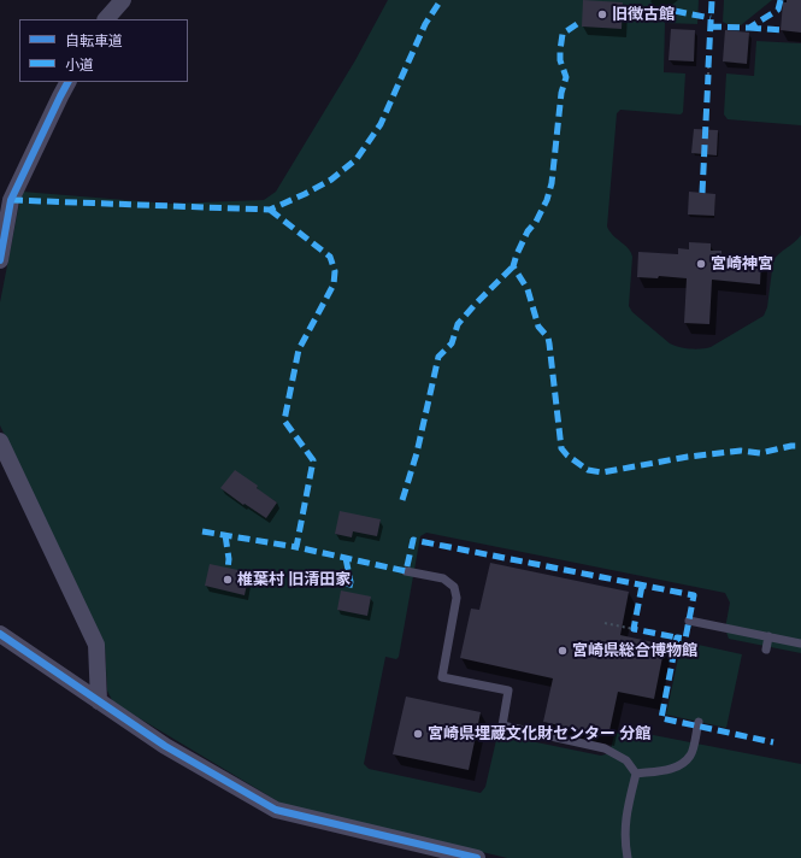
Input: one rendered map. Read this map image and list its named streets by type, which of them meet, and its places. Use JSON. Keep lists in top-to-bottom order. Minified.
{"places":["旧徴古館","宮崎神宮","椎葉村 旧清田家","宮崎県総合博物館","宮崎県埋蔵文化財センター 分館"],"legend":["自転車道","小道"]}
